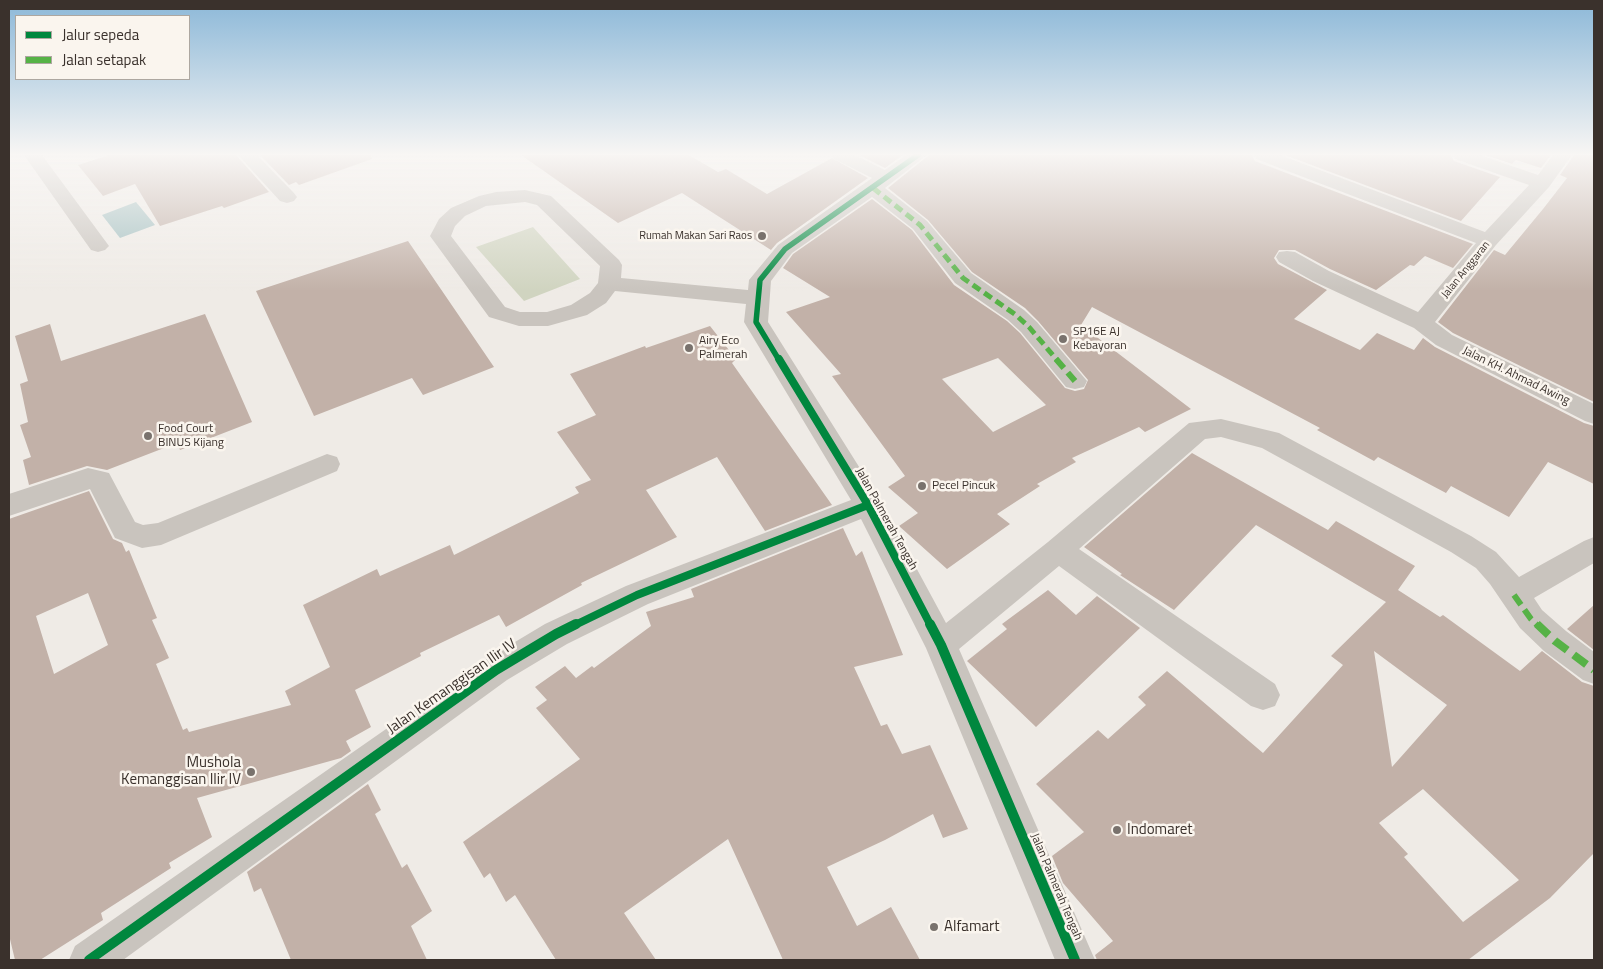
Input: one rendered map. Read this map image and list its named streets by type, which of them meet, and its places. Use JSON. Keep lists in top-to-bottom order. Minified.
{"streets":{"street":["Jalan Anggaran","Jalan KH. Ahmad Awing","Jalan Palmerah Tengah","Jalan Kemanggisan Ilir IV"]},"crossings":[["Jalan Anggaran","Jalan KH. Ahmad Awing"],["Jalan Palmerah Tengah","Jalan Kemanggisan Ilir IV"]],"places":["Rumah Makan Sari Raos","SP16E AJ Kebayoran","Airy Eco Palmerah","Food Court BINUS Kijang","Pecel Pincuk","Mushola Kemanggisan Ilir IV","Indomaret","Alfamart"],"legend":["Jalur sepeda","Jalan setapak"]}
